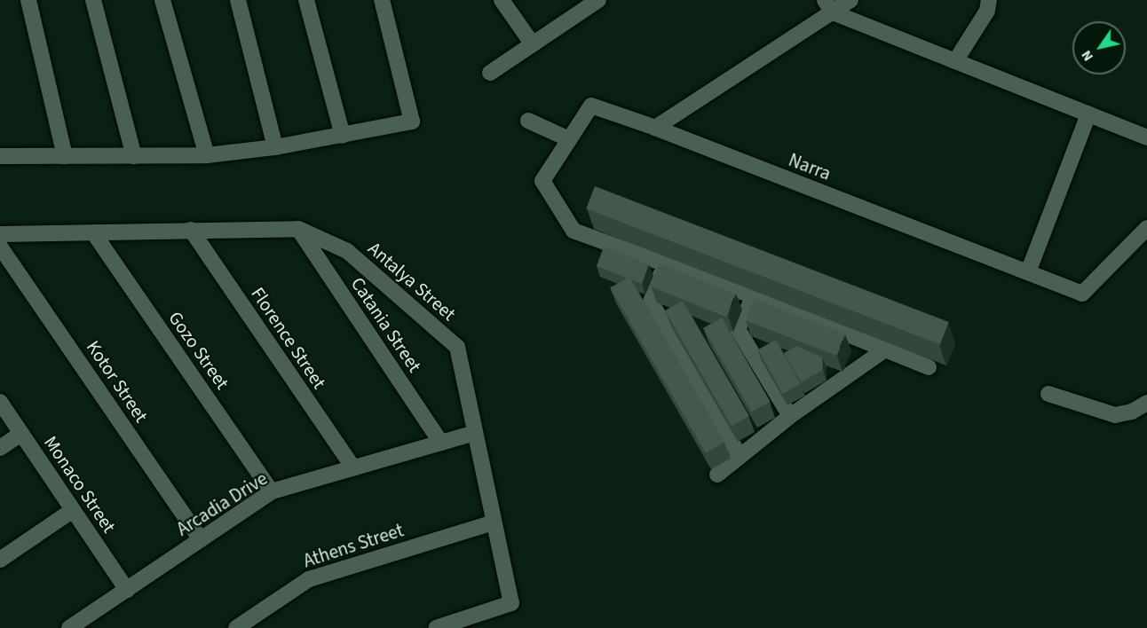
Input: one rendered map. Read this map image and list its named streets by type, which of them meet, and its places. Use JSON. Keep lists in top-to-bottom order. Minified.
{"streets":{"street":["Narra","Antalya Street","Catania Street","Florence Street","Gozo Street","Kotor Street","Monaco Street","Arcadia Drive","Athens Street"]},"crossings":[["Antalya Street","Catania Street"],["Antalya Street","Florence Street"],["Antalya Street","Gozo Street"],["Antalya Street","Arcadia Drive"],["Antalya Street","Athens Street"],["Catania Street","Arcadia Drive"],["Florence Street","Arcadia Drive"],["Gozo Street","Arcadia Drive"],["Kotor Street","Arcadia Drive"],["Monaco Street","Arcadia Drive"]],"north":"bottom left"}
